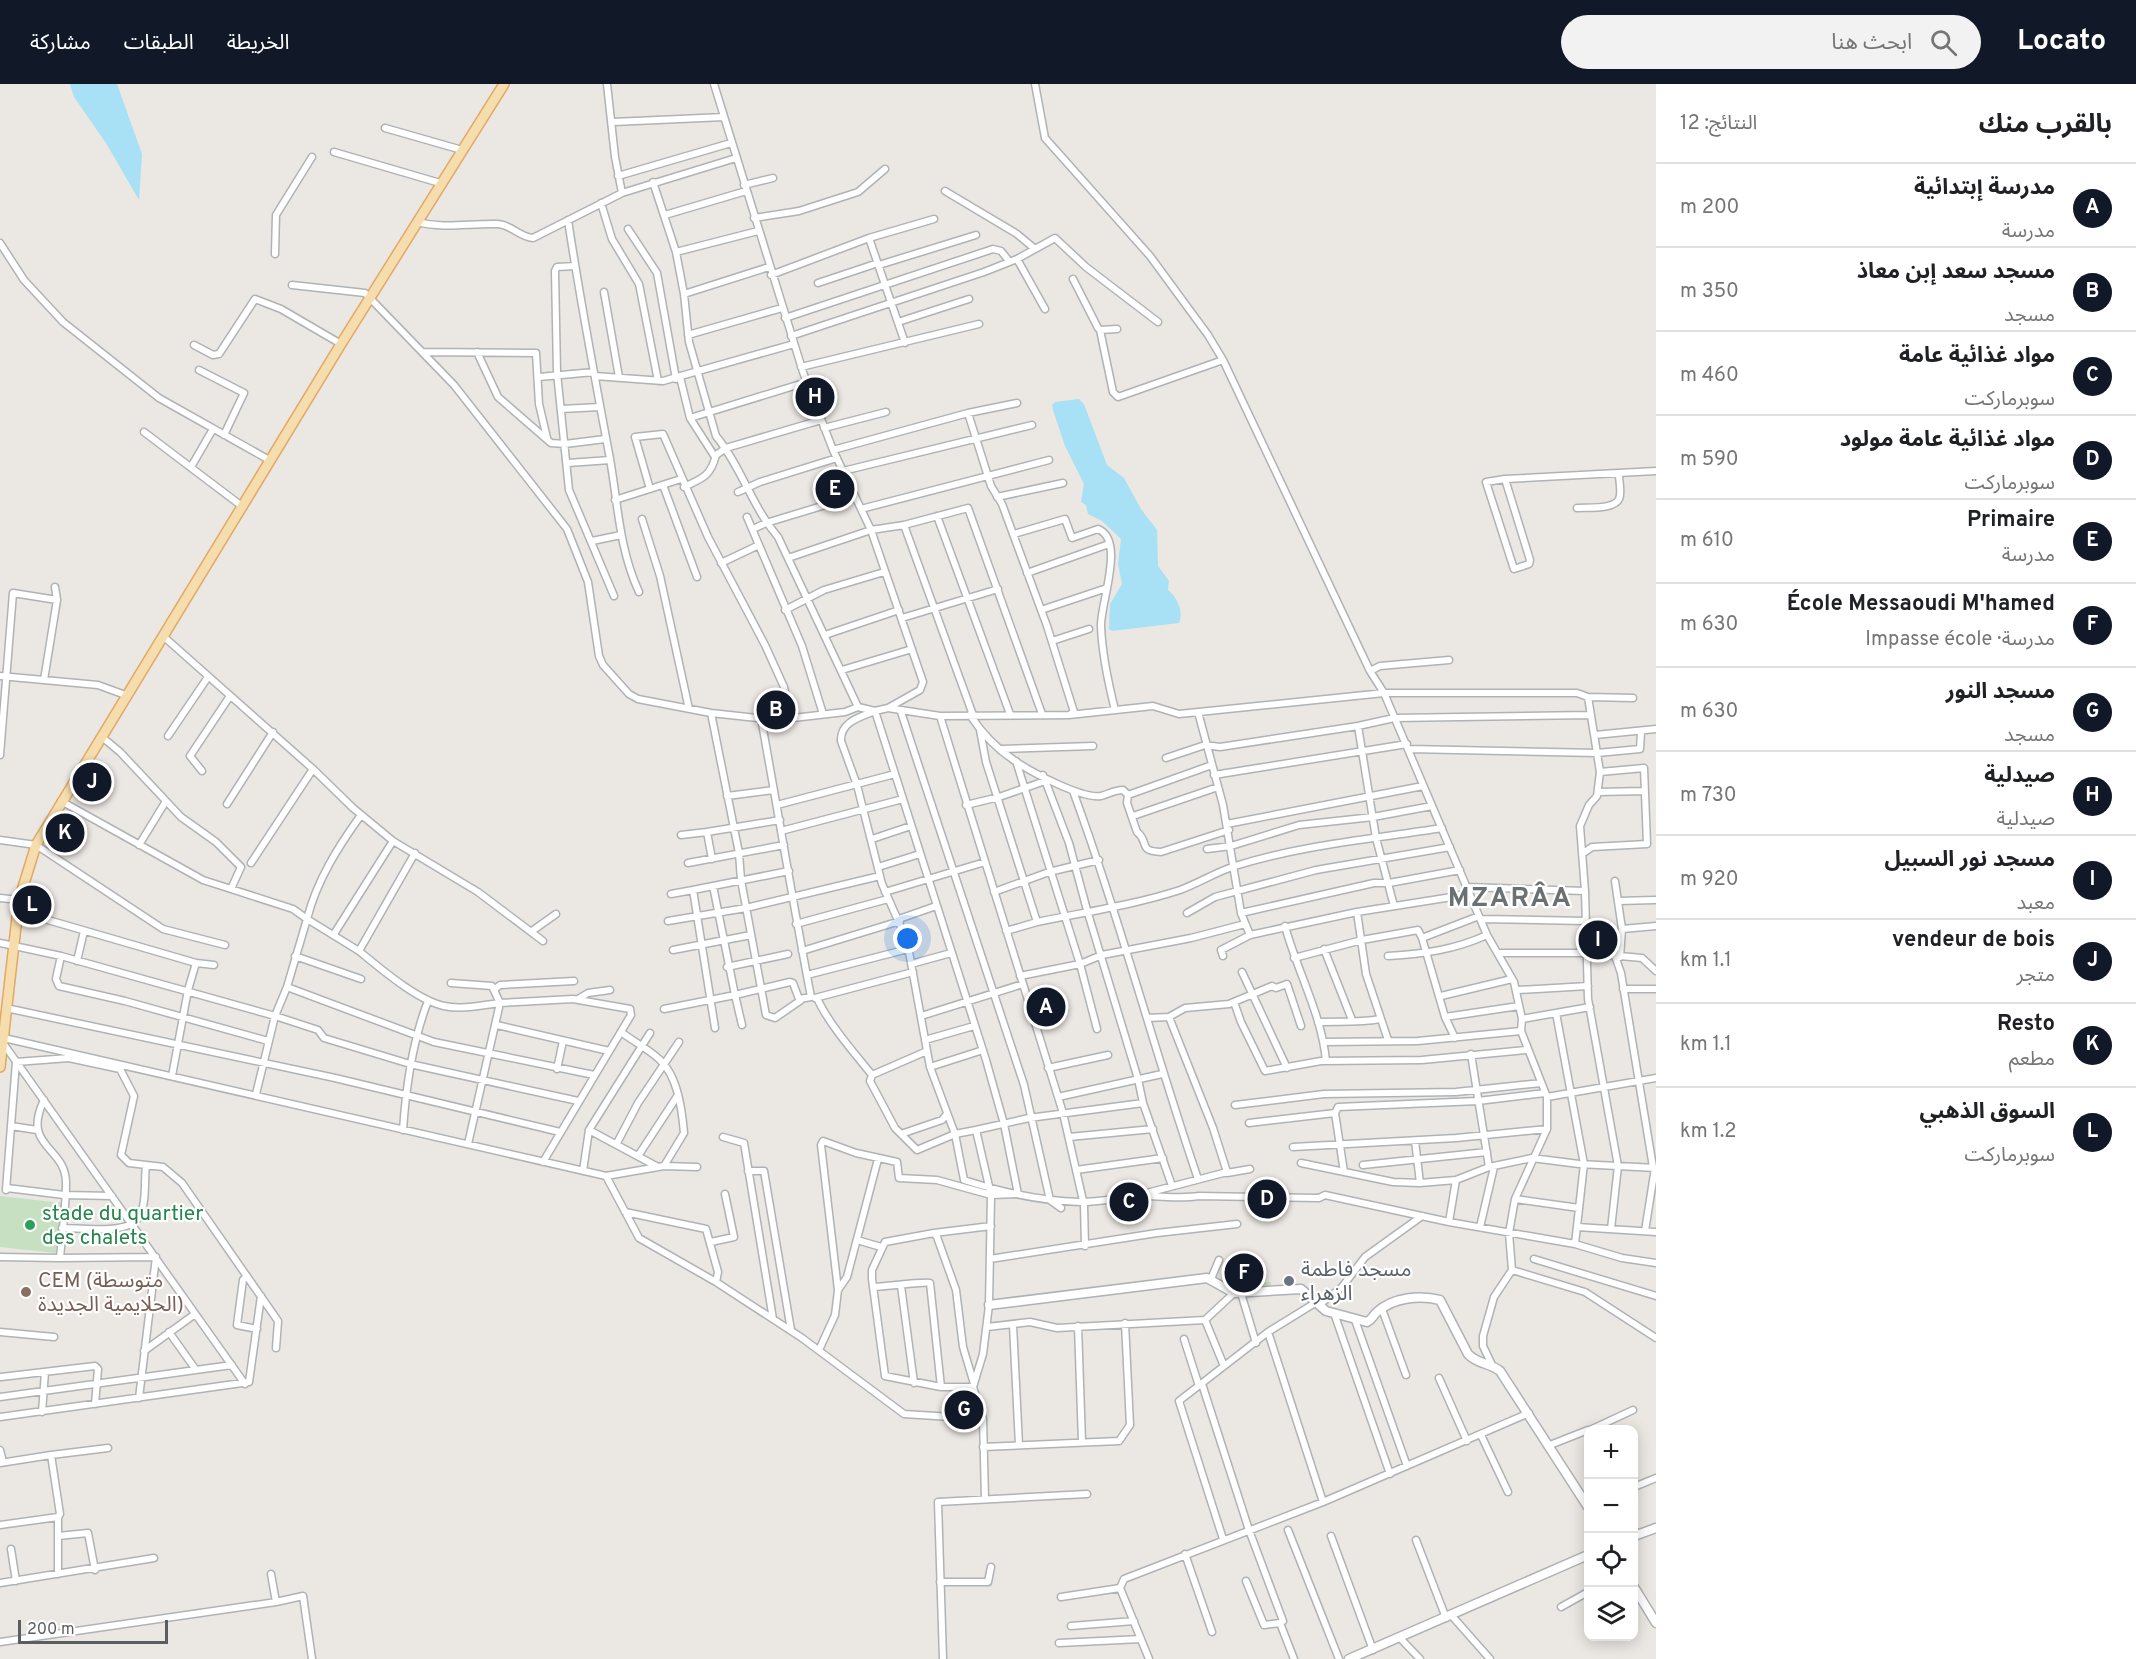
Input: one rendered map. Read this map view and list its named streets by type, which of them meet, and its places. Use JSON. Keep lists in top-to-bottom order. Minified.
{"districts":["MZARÂA"],"places":["stade du quartier des chalets","مسجد فاطمة الزهراء","CEM (متوسطة الحلايمية الجديدة)"],"scale_bar":"200 m","page":{"header":"Locato","search":"ابحث هنا","nav":["الخريطة","الطبقات","مشاركة"],"heading":["بالقرب منك","النتائج: 12"],"list":[{"mark":"A","name":"مدرسة إبتدائية","note":"مدرسة","value":"200 m"},{"mark":"B","name":"مسجد سعد إبن معاذ","note":"مسجد","value":"350 m"},{"mark":"C","name":"مواد غذائية عامة","note":"سوبرماركت","value":"460 m"},{"mark":"D","name":"مواد غذائية عامة مولود","note":"سوبرماركت","value":"590 m"},{"mark":"E","name":"Primaire","note":"مدرسة","value":"610 m"},{"mark":"F","name":"École Messaoudi M'hamed","note":"مدرسة · Impasse école","value":"630 m"},{"mark":"G","name":"مسجد النور","note":"مسجد","value":"630 m"},{"mark":"H","name":"صيدلية","note":"صيدلية","value":"730 m"},{"mark":"I","name":"مسجد نور السبيل","note":"معبد","value":"920 m"},{"mark":"J","name":"vendeur de bois","note":"متجر","value":"1.1 km"},{"mark":"K","name":"Resto","note":"مطعم","value":"1.1 km"},{"mark":"L","name":"السوق الذهبي","note":"سوبرماركت","value":"1.2 km"}],"pins":["H","E","B","J","K","L","I","A","D","C","F","G"],"map_buttons":["+","−"],"scale":"200 m"}}
